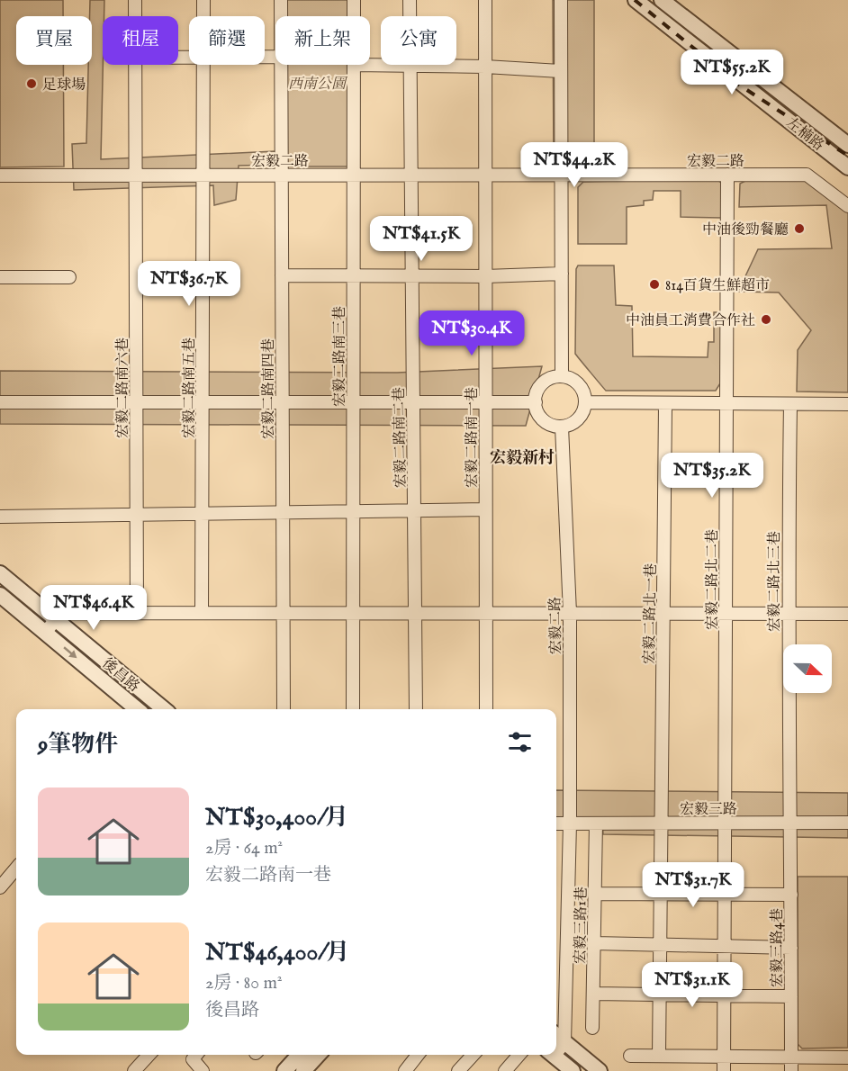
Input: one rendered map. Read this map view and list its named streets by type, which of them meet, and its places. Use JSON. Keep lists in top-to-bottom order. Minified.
{"streets":{"street":["左楠路","宏毅二路","宏毅二路南三巷","宏毅二路南六巷","宏毅二路南五巷","宏毅二路南四巷","宏毅二路南二巷","宏毅二路南一巷","宏毅二路北二巷","宏毅二路北三巷","宏毅二路北一巷","後昌路","宏毅三路","宏毅三路1巷","宏毅三路4巷"]},"crossings":[["宏毅二路","宏毅二路南三巷"],["宏毅二路","宏毅二路南六巷"],["宏毅二路","宏毅二路南五巷"],["宏毅二路","宏毅二路南四巷"],["宏毅二路","宏毅二路南二巷"],["宏毅二路","宏毅二路南一巷"],["宏毅二路","宏毅二路北二巷"],["宏毅二路","宏毅三路"],["宏毅二路北二巷","宏毅三路"],["宏毅二路北三巷","宏毅三路"],["宏毅二路北三巷","宏毅三路4巷"],["宏毅二路北一巷","宏毅三路"],["宏毅三路","宏毅三路1巷"],["宏毅三路","宏毅三路4巷"]],"districts":["宏毅新村"],"parks":["西南公園"],"places":["足球場","中油後勁餐廳","814百貨生鮮超市","中油員工消費合作社"],"north":"right","page":{"chip":["買屋","租屋","篩選","新上架","公寓"],"price":["NT$55.2K","NT$44.2K","NT$41.5K","NT$36.7K","NT$30.4K","NT$35.2K","NT$46.4K","NT$31.7K","NT$31.1K"],"heading":"9筆物件","list":[{"name":"NT$30,400/月","note":"2房 · 64 m² · 宏毅二路南一巷"},{"name":"NT$46,400/月","note":"2房 · 80 m² · 後昌路"}]}}
